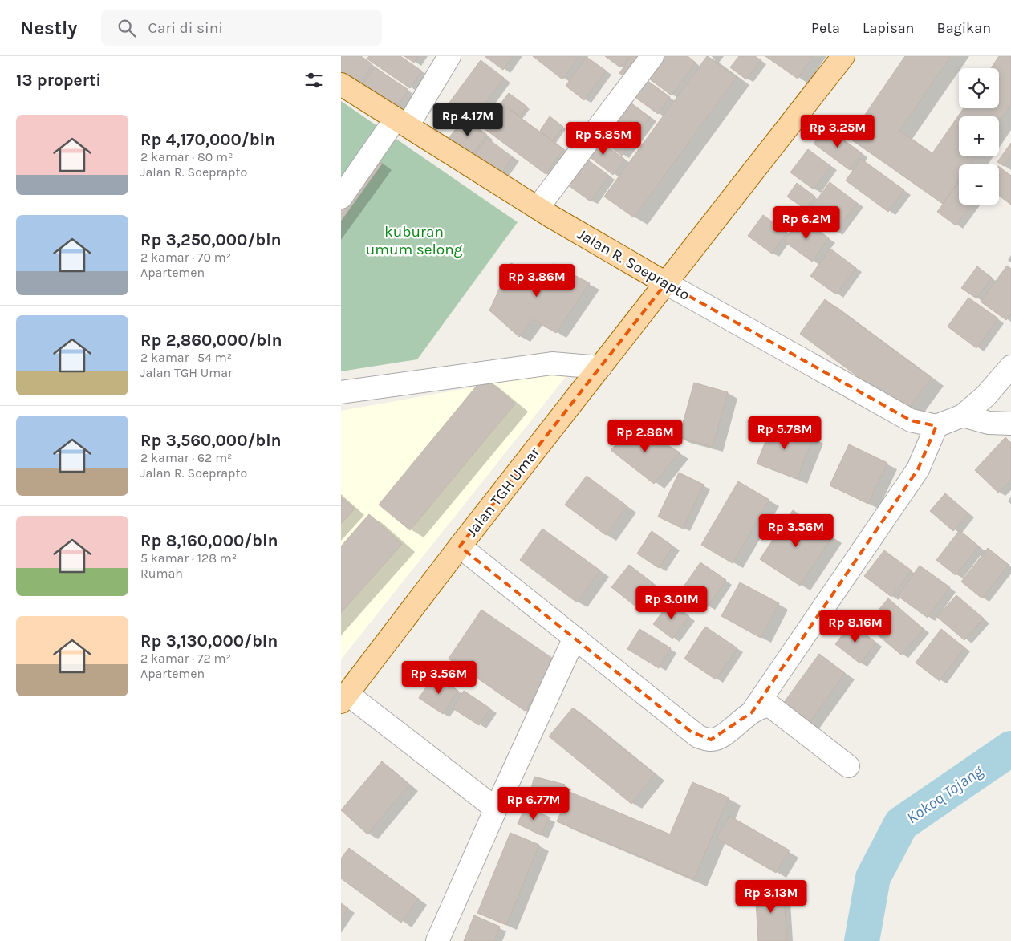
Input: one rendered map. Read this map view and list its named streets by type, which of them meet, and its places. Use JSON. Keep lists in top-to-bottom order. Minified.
{"streets":{"main road":["Jalan R. Soeprapto","Jalan TGH Umar"]},"crossings":[["Jalan R. Soeprapto","Jalan TGH Umar"]],"water":["Kokoq Tojang"],"parks":["kuburan umum selong"],"page":{"header":"Nestly","search":"Cari di sini","nav":["Peta","Lapisan","Bagikan"],"heading":"13 properti","map_buttons":["+","−"],"price":["Rp 4.17M","Rp 3.25M","Rp 5.85M","Rp 6.2M","Rp 3.86M","Rp 5.78M","Rp 2.86M","Rp 3.56M","Rp 3.01M","Rp 8.16M","Rp 3.56M","Rp 6.77M","Rp 3.13M"],"list":[{"name":"Rp 4,170,000/bln","note":"2 kamar · 80 m² · Jalan R. Soeprapto"},{"name":"Rp 3,250,000/bln","note":"2 kamar · 70 m² · Apartemen"},{"name":"Rp 2,860,000/bln","note":"2 kamar · 54 m² · Jalan TGH Umar"},{"name":"Rp 3,560,000/bln","note":"2 kamar · 62 m² · Jalan R. Soeprapto"},{"name":"Rp 8,160,000/bln","note":"5 kamar · 128 m² · Rumah"},{"name":"Rp 3,130,000/bln","note":"2 kamar · 72 m² · Apartemen"}]}}
